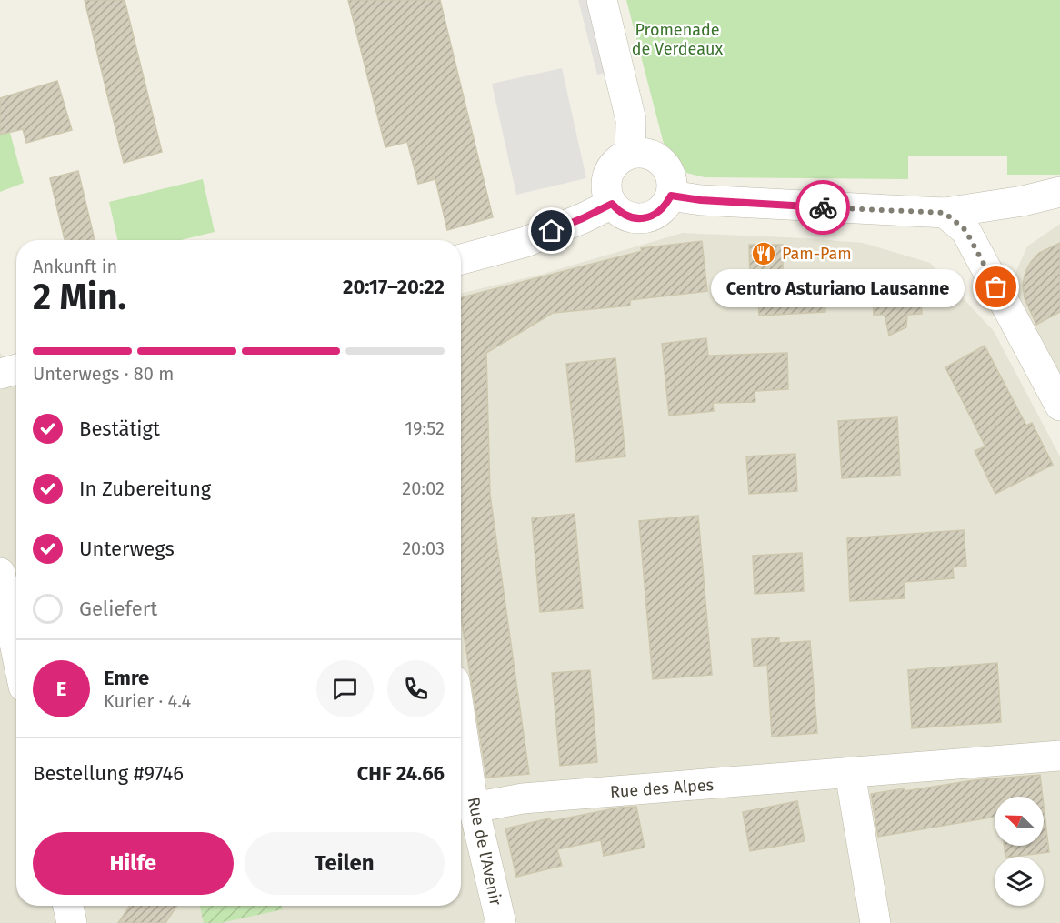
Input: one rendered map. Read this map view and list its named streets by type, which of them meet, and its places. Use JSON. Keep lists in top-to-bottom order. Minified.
{"streets":{"street":["Rue des Alpes","Rue de l'Avenir"]},"crossings":[["Rue des Alpes","Rue de l'Avenir"]],"parks":["Promenade de Verdeaux"],"places":{"restaurant":["Pam-Pam"],"other":["Centro Asturiano Lausanne"]},"north":"top left","page":{"heading":["2 Min.","Ankunft in","20:17–20:22"],"panel":["Emre","Kurier · 4.4","Bestellung #9746","CHF 24.66"],"bubble":"Centro Asturiano Lausanne","bar":"Unterwegs · 80 m","list":[["Bestätigt","19:52"],["In Zubereitung","20:02"],["Unterwegs","20:03"],"Geliefert"],"round":"E","buttons":["Hilfe","Teilen"]}}
